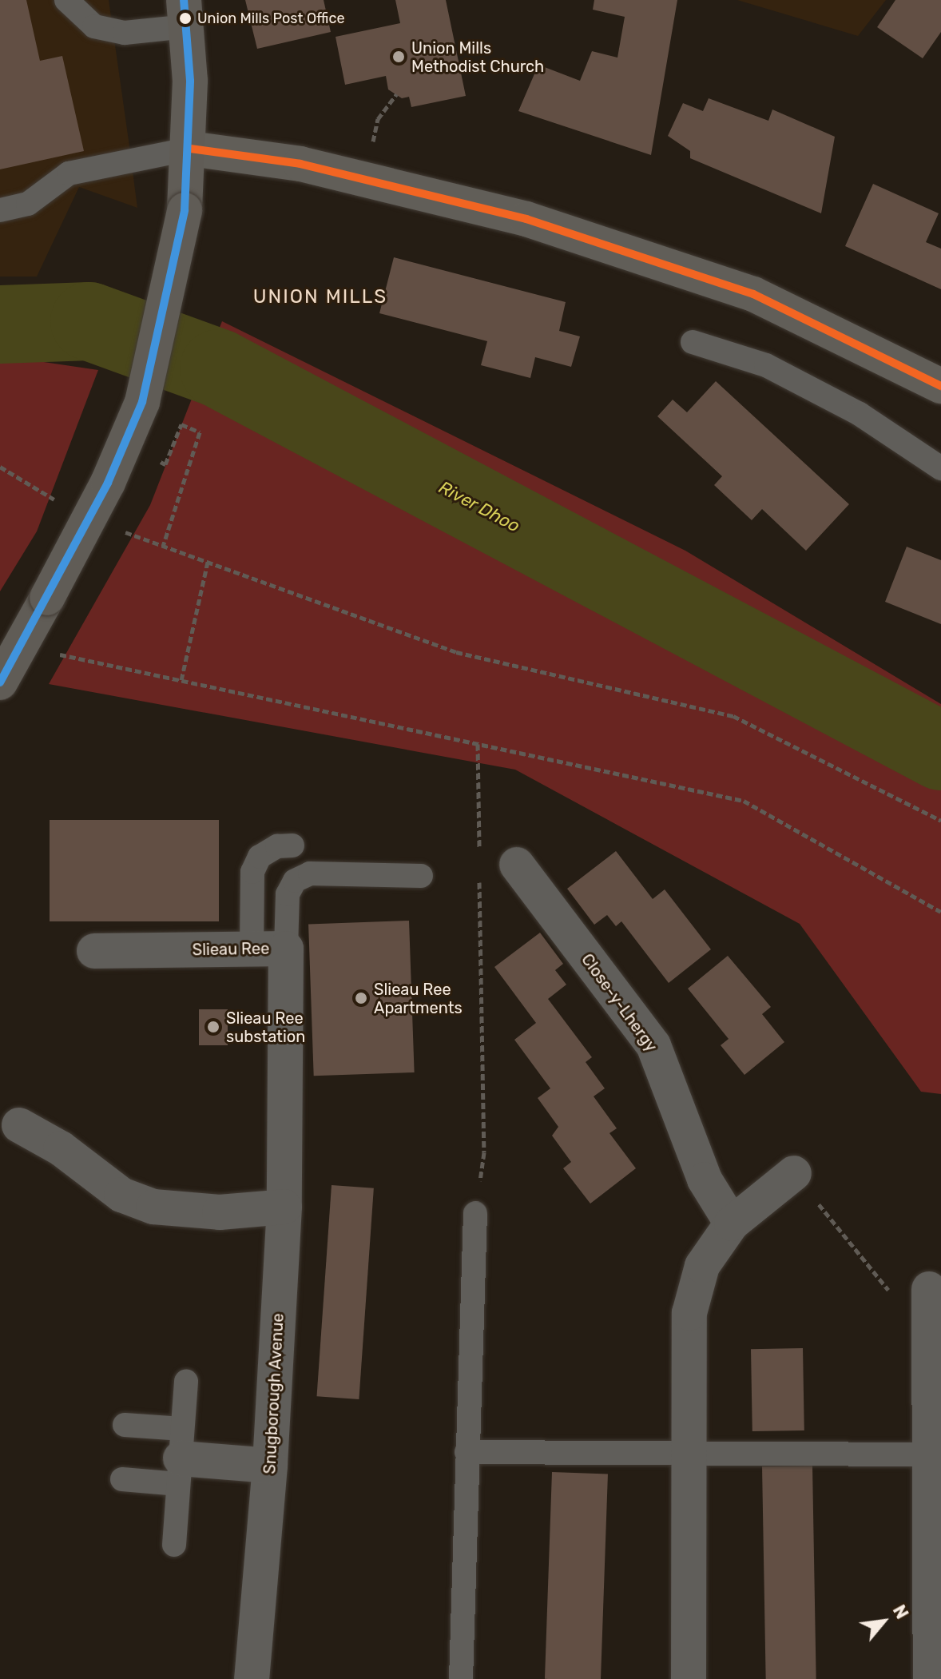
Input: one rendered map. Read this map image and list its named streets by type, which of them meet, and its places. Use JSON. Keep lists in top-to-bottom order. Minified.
{"streets":{"street":["Slieau Ree","Close-y-Lhergy","Snugborough Avenue"]},"crossings":[["Slieau Ree","Snugborough Avenue"]],"districts":["UNION MILLS"],"water":["River Dhoo"],"places":["Union Mills Post Office","Union Mills Methodist Church","Slieau Ree Apartments","Slieau Ree substation"],"north":"top right"}
